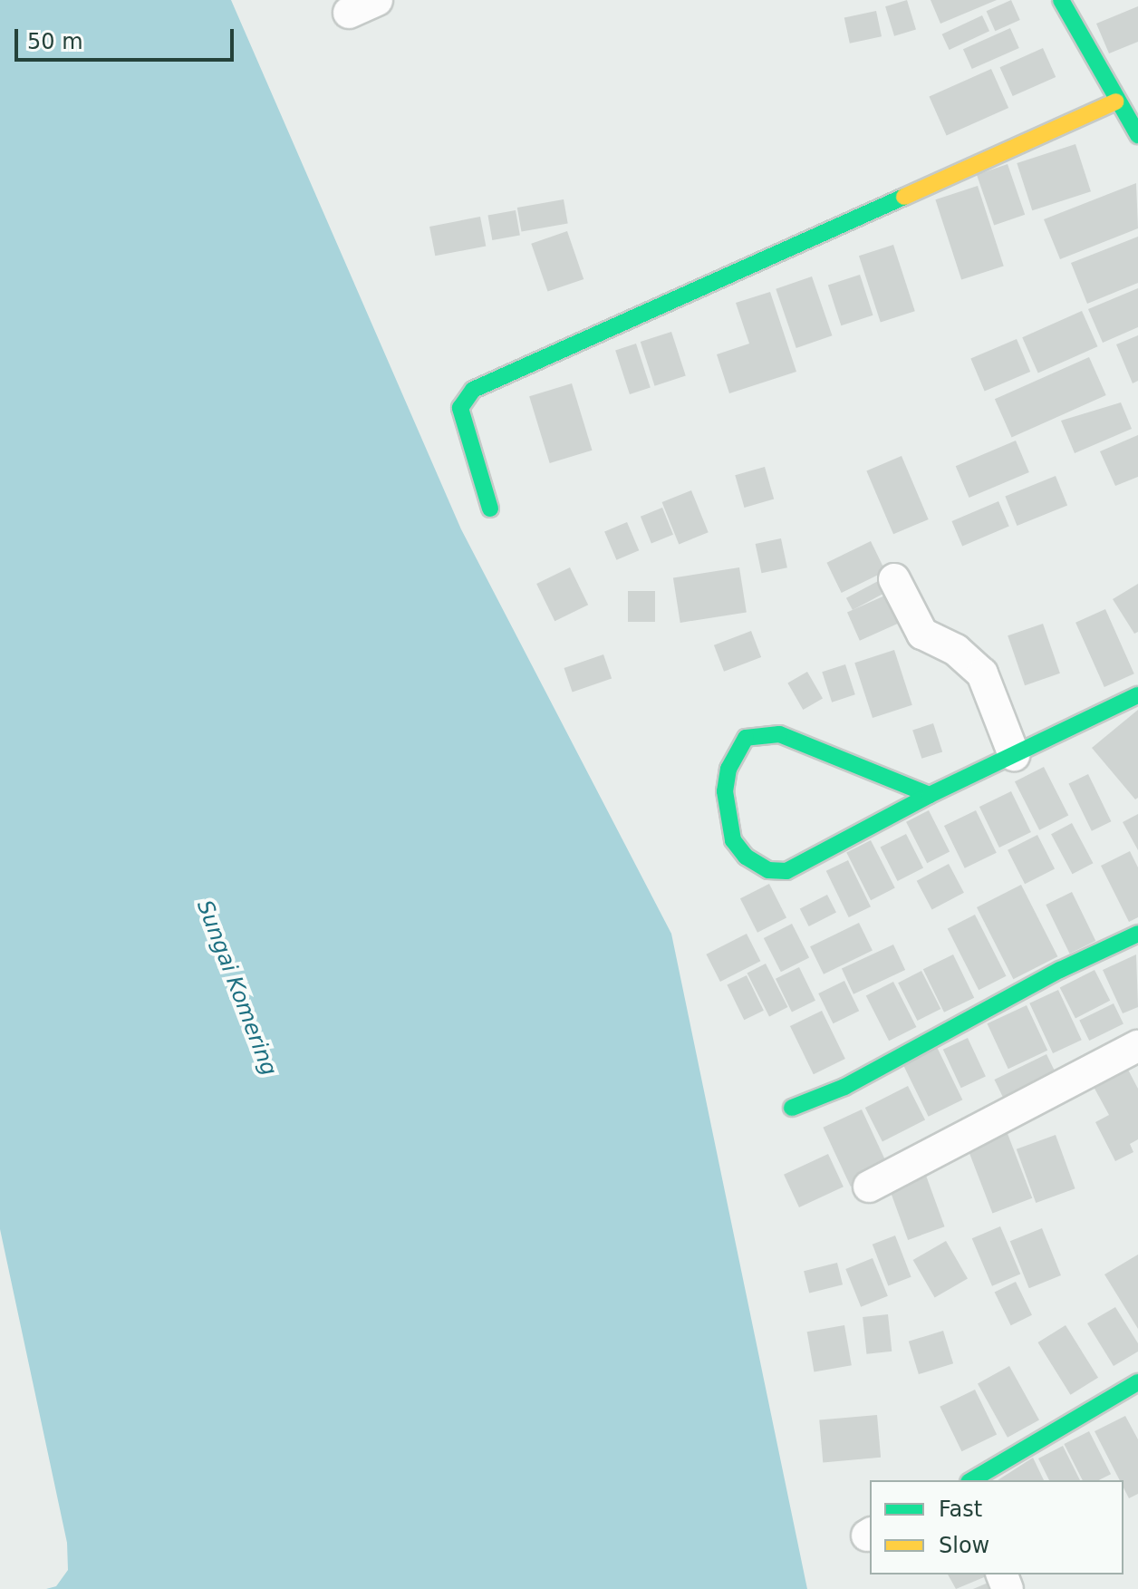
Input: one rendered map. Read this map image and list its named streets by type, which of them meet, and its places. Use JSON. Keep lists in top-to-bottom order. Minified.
{"water":["Sungai Komering"],"legend":["Fast","Slow"],"scale_bar":"50 m"}
